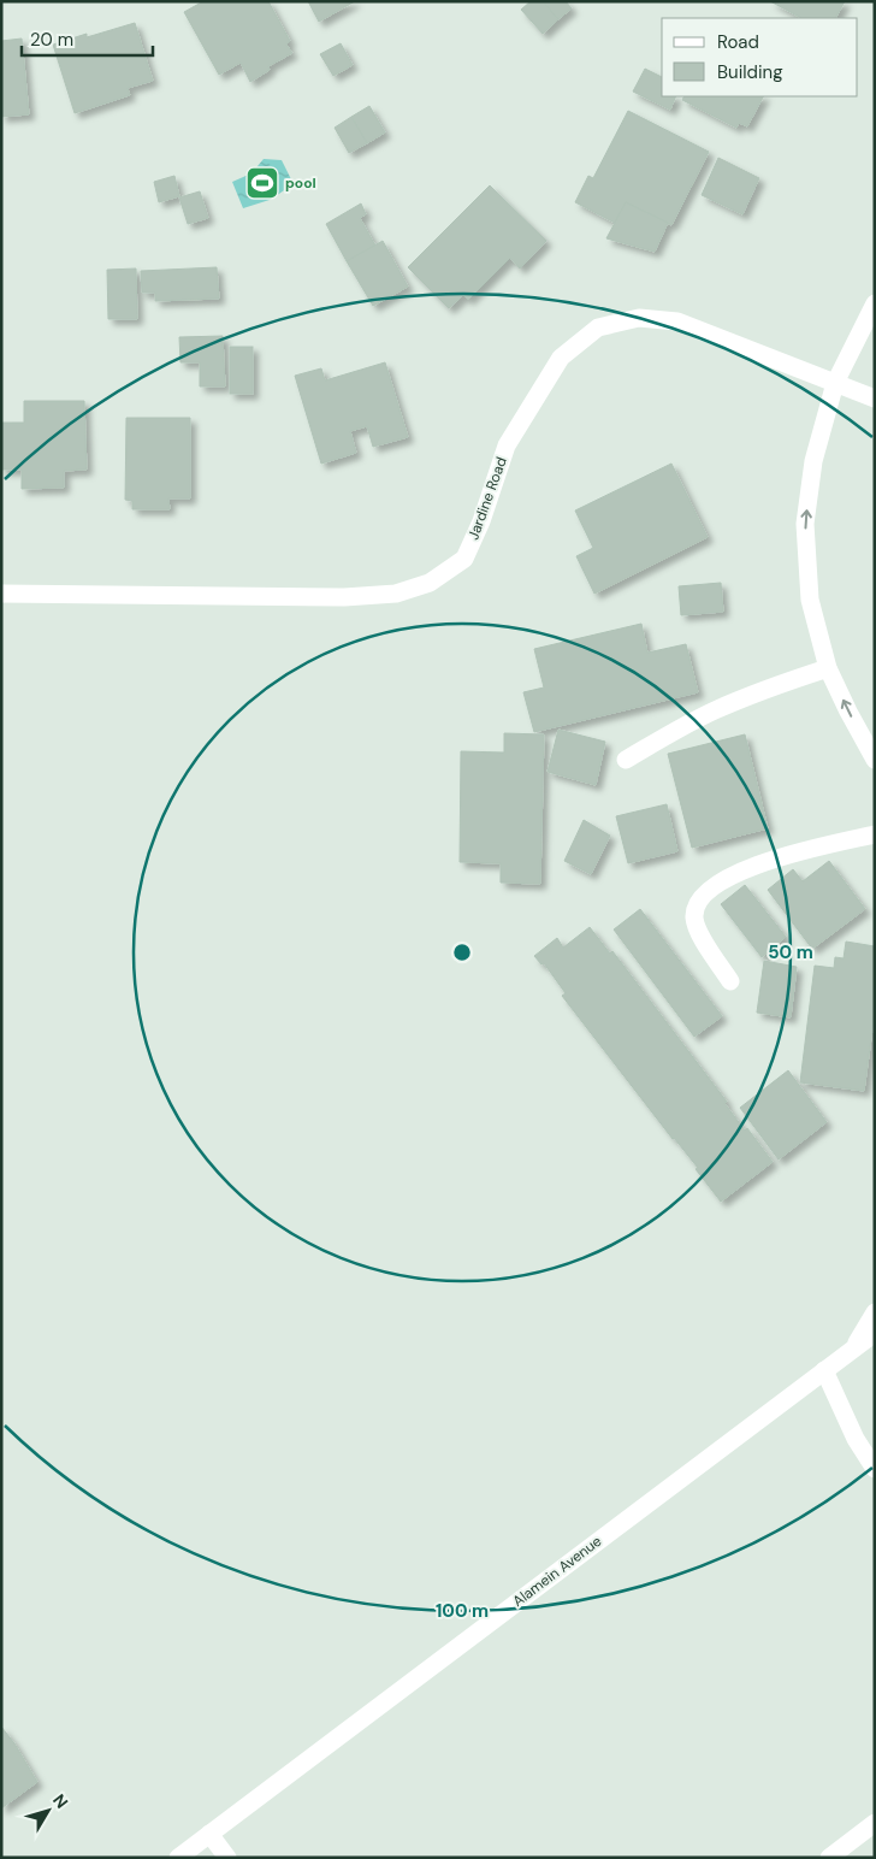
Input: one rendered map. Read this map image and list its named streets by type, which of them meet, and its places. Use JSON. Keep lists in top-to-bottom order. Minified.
{"streets":{"street":["Jardine Road","Alamein Avenue"]},"places":{"sports":["pool"]},"legend":["Road","Building"],"scale_bar":"20 m","north":"top right","rings":["50 m","100 m"]}
